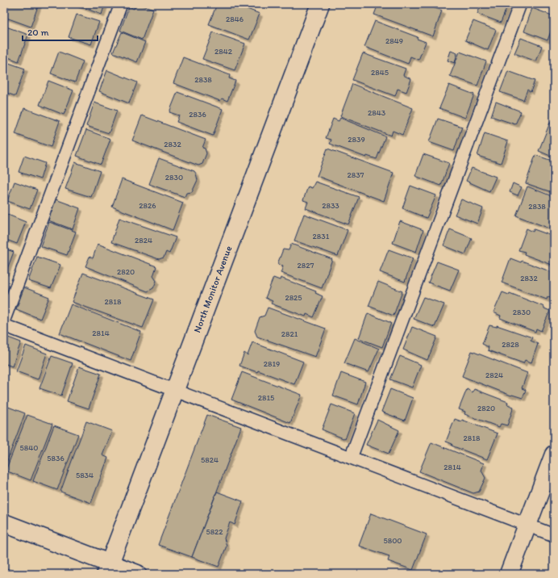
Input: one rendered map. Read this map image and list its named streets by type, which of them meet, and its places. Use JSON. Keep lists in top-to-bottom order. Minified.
{"streets":{"street":["North Monitor Avenue"]},"house_numbers":["2846","2849","2842","2845","2838","2843","2836","2839","2832","2837","2830","2826","2833","2838","2831","2824","2827","2820","2832","2825","2818","2830","2814","2821","2828","2819","2824","2815","2820","2818","5840","5836","5824","2814","5834","5822","5800"],"scale_bar":"20 m"}
